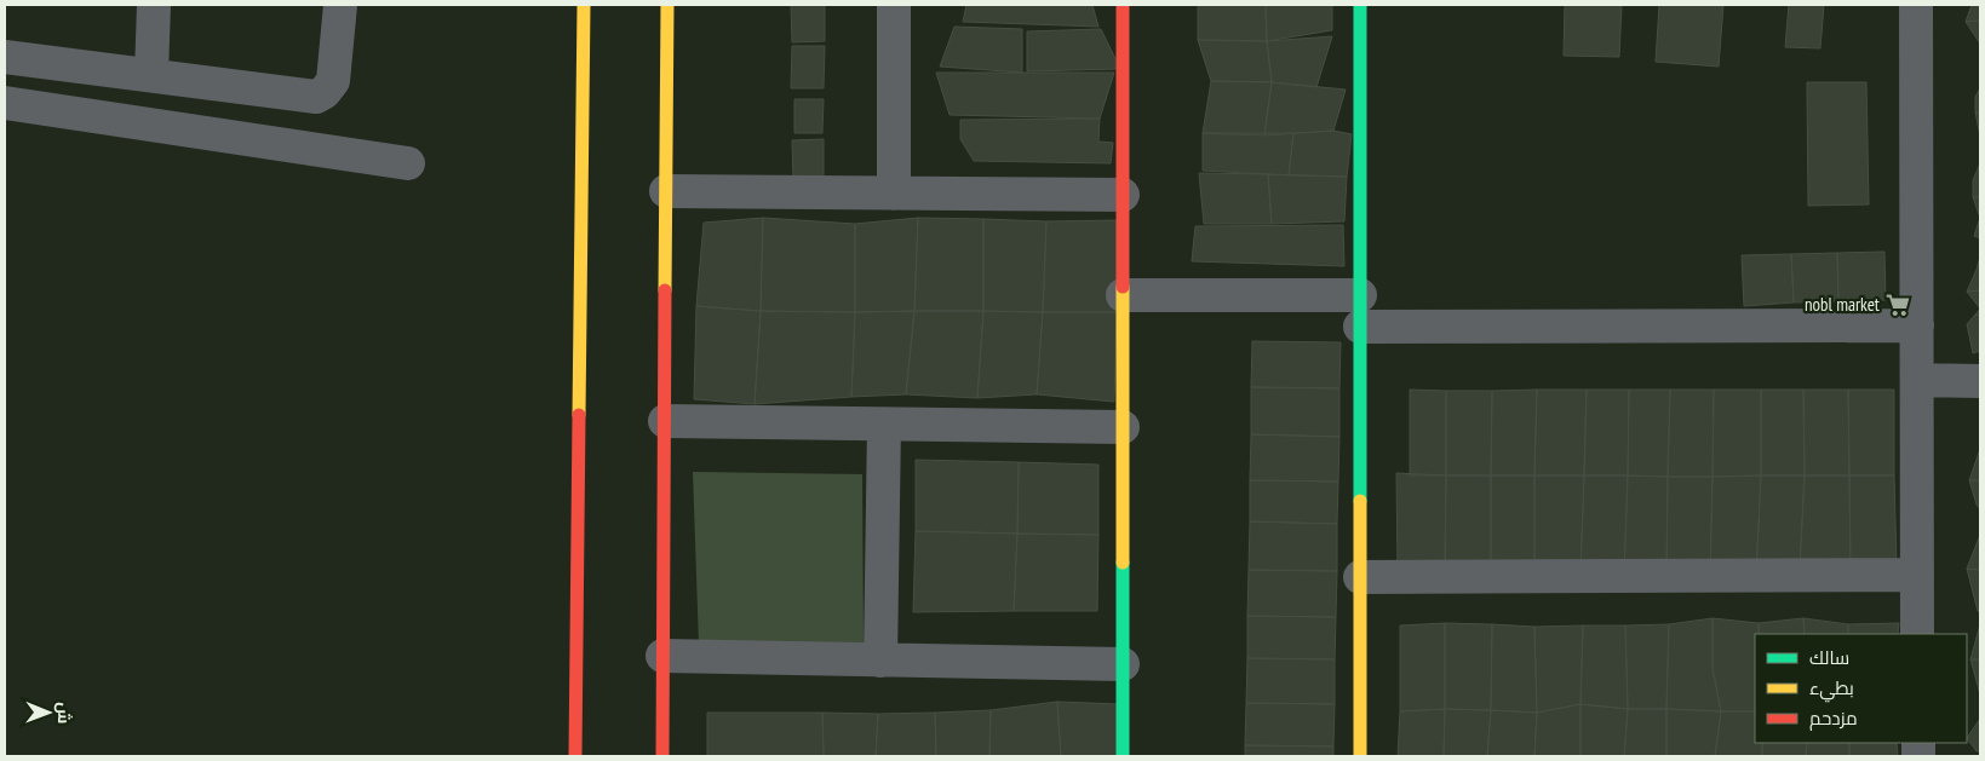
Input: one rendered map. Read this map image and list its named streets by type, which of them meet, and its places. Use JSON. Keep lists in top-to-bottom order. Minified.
{"places":{"supermarket":["nobl market"]},"legend":["سالك","بطيء","مزدحم"],"north":"right"}
